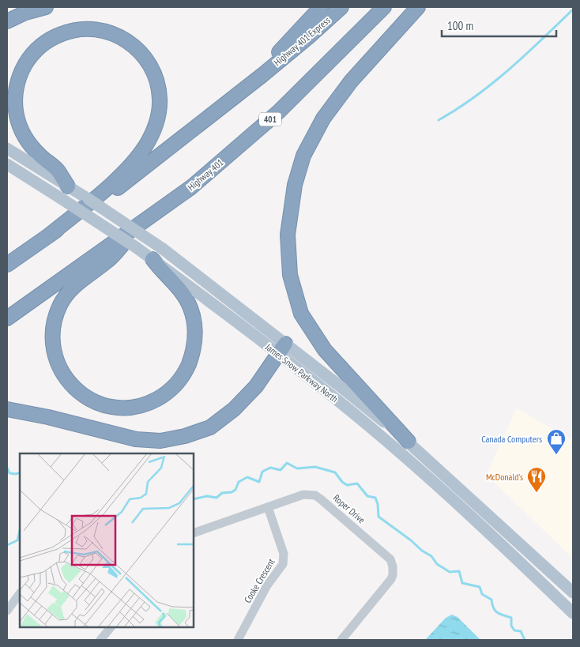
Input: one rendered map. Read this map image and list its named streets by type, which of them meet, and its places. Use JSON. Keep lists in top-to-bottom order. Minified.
{"streets":{"highway":["Highway 401 Express","401","Highway 401"],"main road":["James Snow Parkway North"],"street":["Roper Drive","Cooke Crescent"]},"crossings":[["Roper Drive","Cooke Crescent"]],"places":{"shop":["Canada Computers"],"restaurant":["McDonald's"]},"scale_bar":"100 m"}
